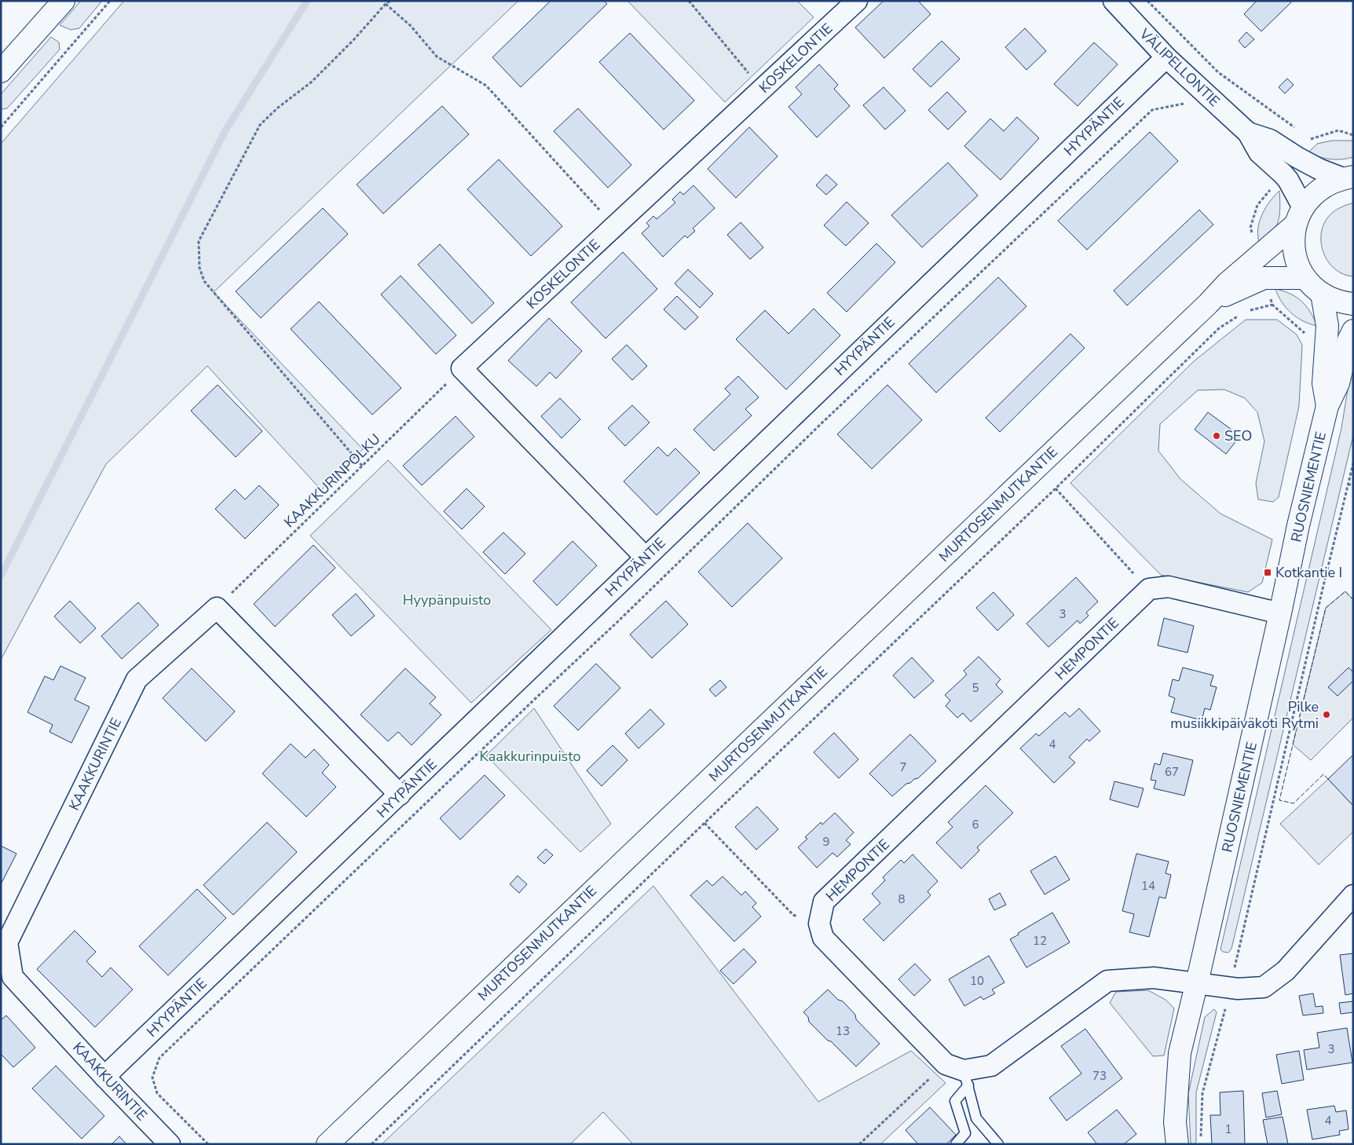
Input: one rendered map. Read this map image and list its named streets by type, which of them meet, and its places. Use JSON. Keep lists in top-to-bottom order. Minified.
{"streets":{"street":["KOSKELONTIE","VÄLIPELLONTIE","HYYPÄNTIE","RUOSNIEMENTIE","MURTOSENMUTKANTIE","HEMPONTIE","KAAKKURINTIE"],"path":["KAAKKURINPOLKU"]},"crossings":[["KOSKELONTIE","KAAKKURINPOLKU"],["VÄLIPELLONTIE","HYYPÄNTIE"],["VÄLIPELLONTIE","MURTOSENMUTKANTIE"],["HYYPÄNTIE","KAAKKURINTIE"],["KAAKKURINPOLKU","KAAKKURINTIE"]],"parks":["Hyypänpuisto","Kaakkurinpuisto"],"places":{"other":["SEO","Pilke musiikkipäiväkoti Rytmi"],"transit":["Kotkantie I"]},"house_numbers":["3","5","4","7","67","6","9","14","8","12","10","13","3","73","4","1"]}
